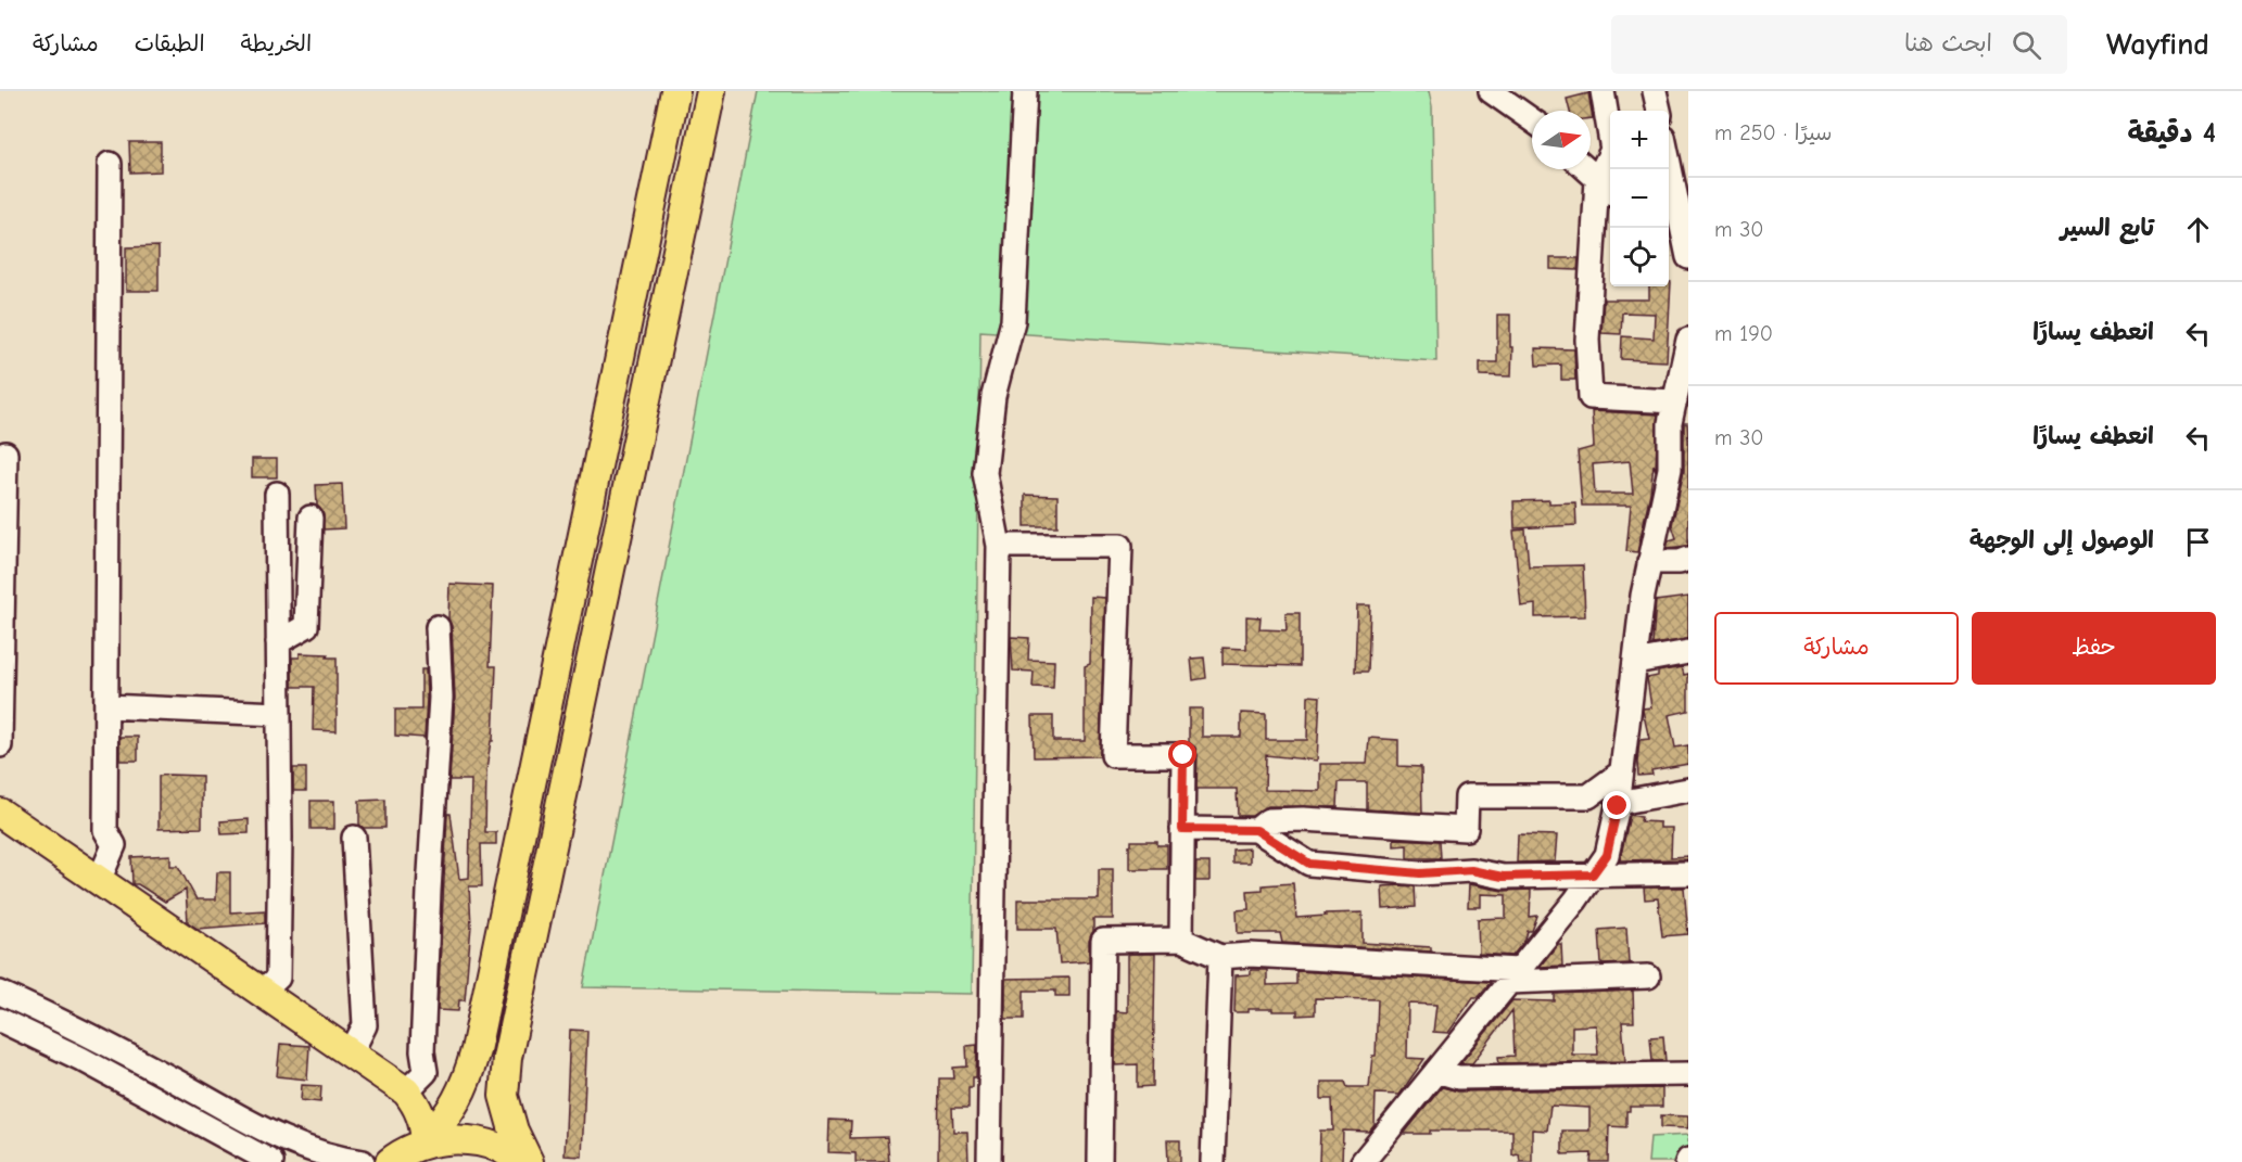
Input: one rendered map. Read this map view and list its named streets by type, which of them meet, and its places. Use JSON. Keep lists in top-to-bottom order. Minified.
{"north":"right","page":{"header":"Wayfind","search":"ابحث هنا","nav":["الخريطة","الطبقات","مشاركة"],"heading":["4 دقيقة","سيرًا · 250 m"],"map_buttons":["+","−"],"list":[["تابع السير","30 m"],["انعطف يسارًا","190 m"],["انعطف يسارًا","30 m"],"الوصول إلى الوجهة"],"buttons":["حفظ","مشاركة"]}}
